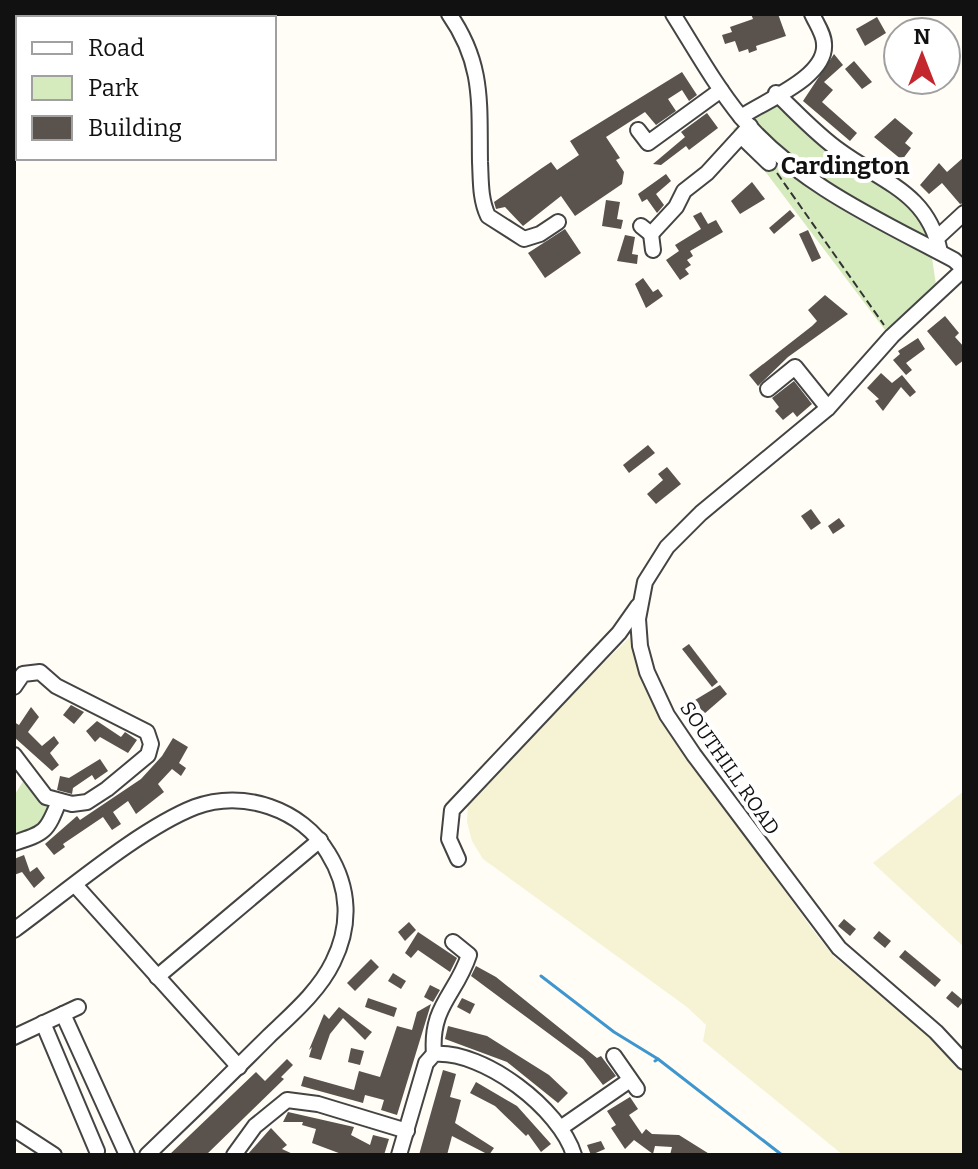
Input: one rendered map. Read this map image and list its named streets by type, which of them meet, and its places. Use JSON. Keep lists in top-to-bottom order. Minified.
{"streets":{"street":["SOUTHILL ROAD"]},"districts":["Cardington"],"legend":["Road","Park","Building"],"north":"top"}
